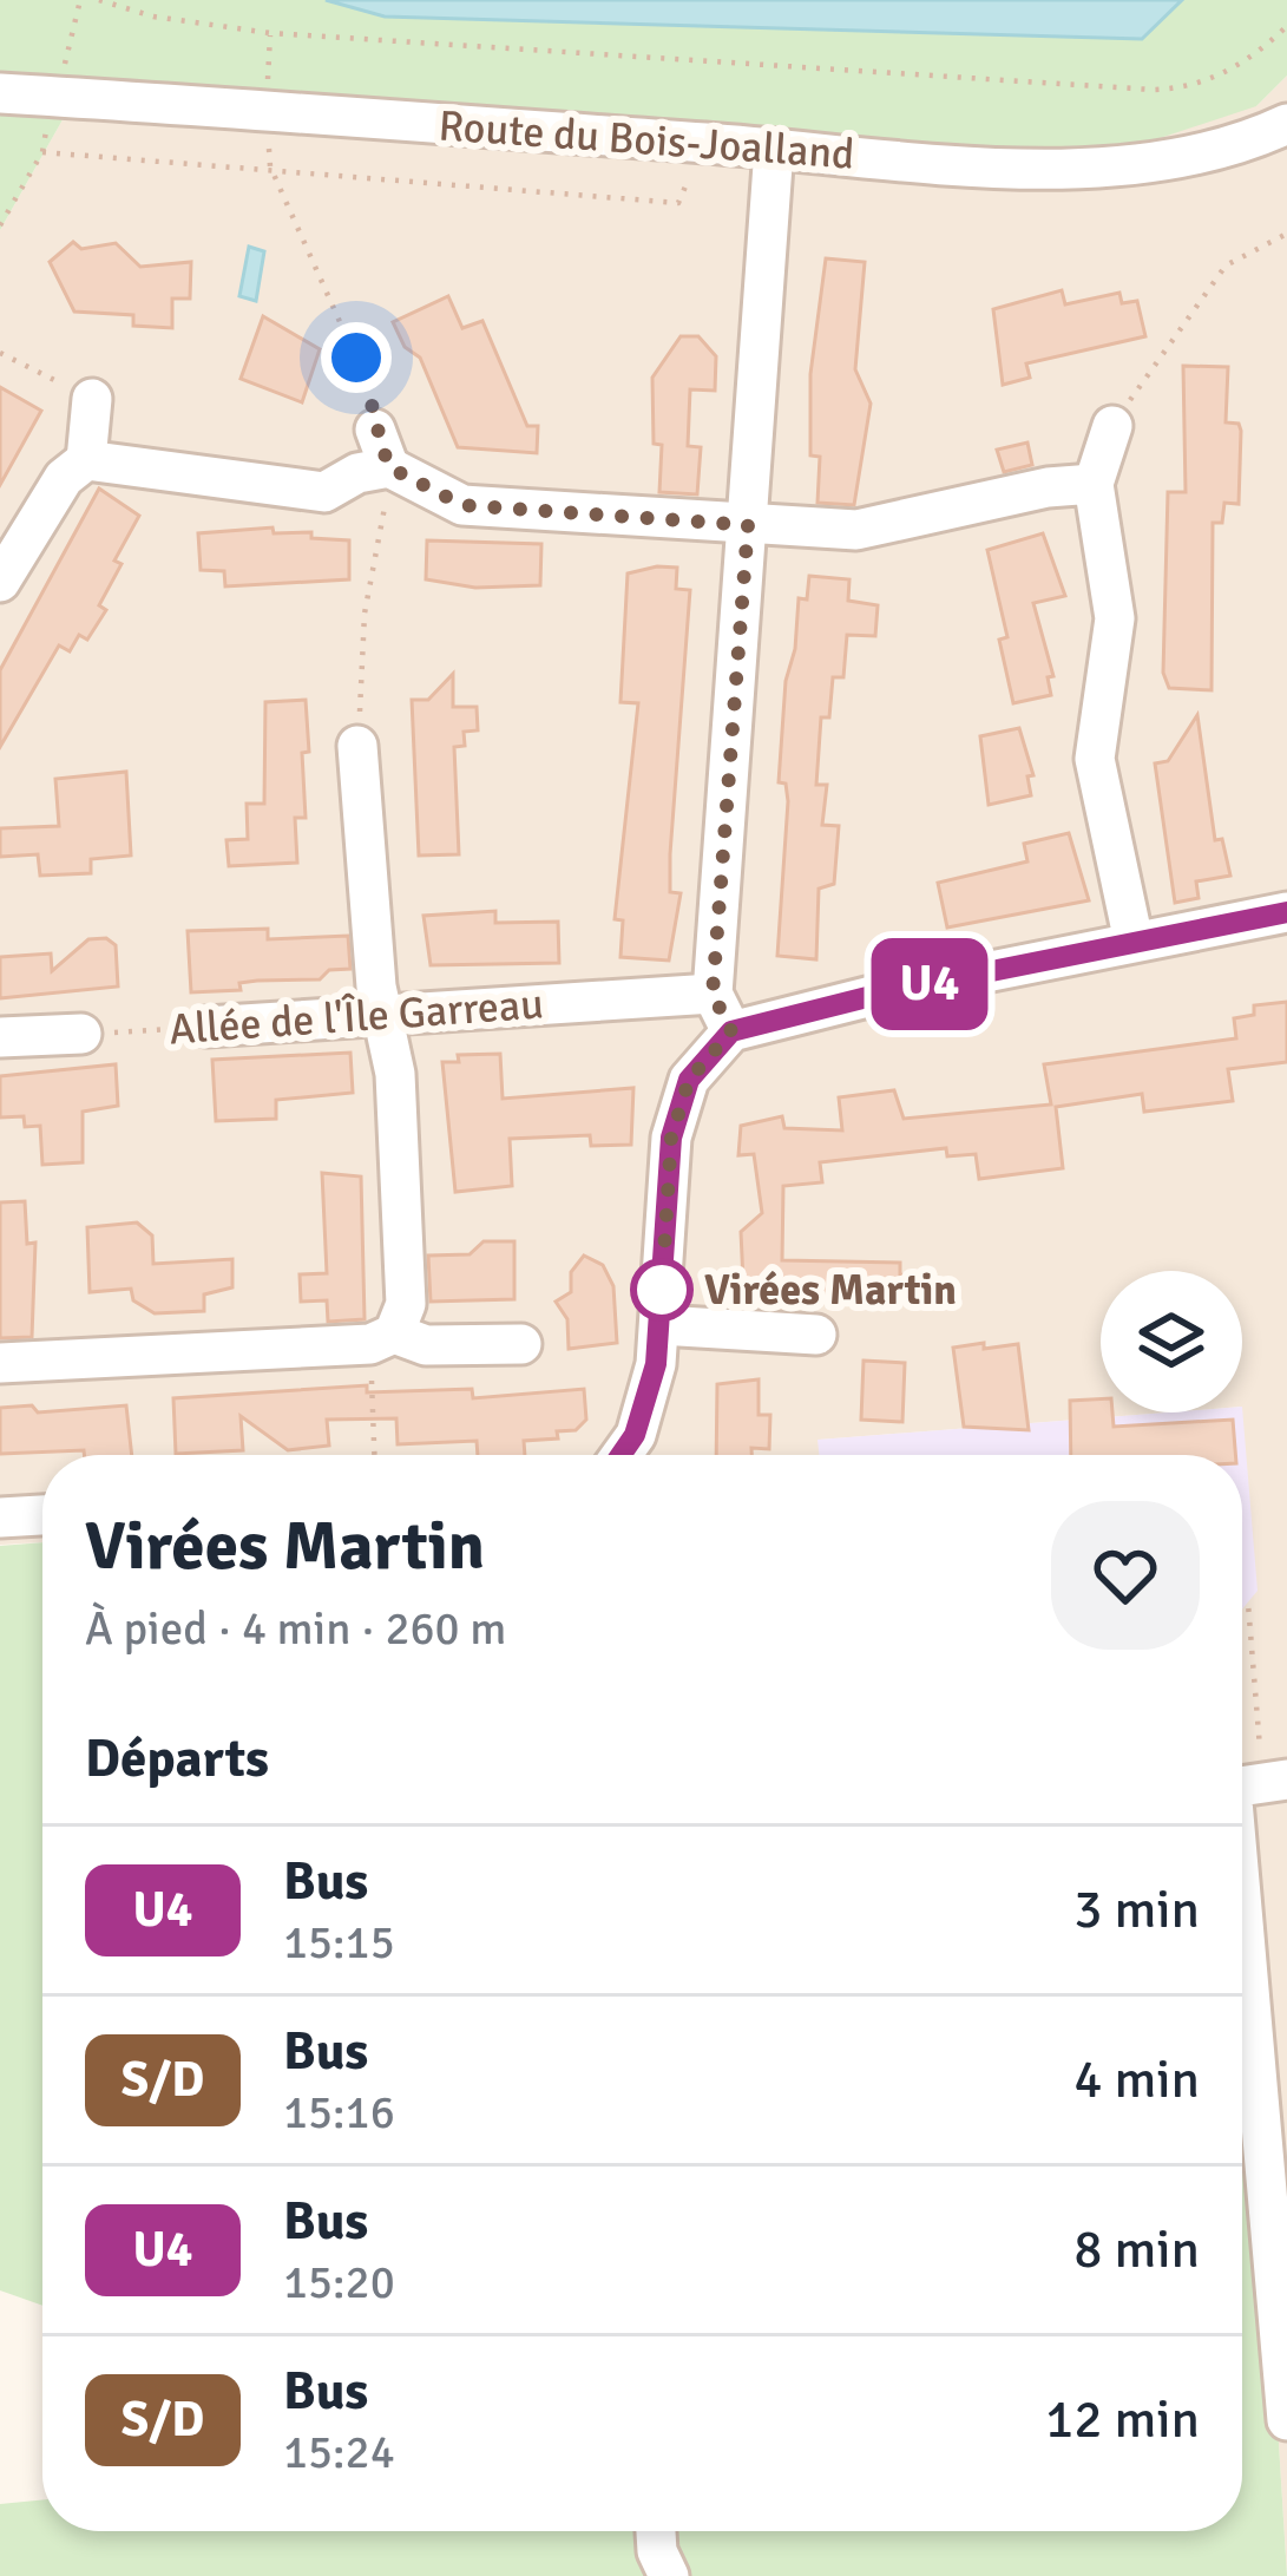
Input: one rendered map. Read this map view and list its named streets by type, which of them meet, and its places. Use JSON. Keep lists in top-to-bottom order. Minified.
{"streets":{"street":["Route du Bois-Joalland","Allée de l'Île Garreau"]},"places":["Virées Martin"],"lines":["bus line U4"],"page":{"on_map":"U4","heading":[["Virées Martin","À pied · 4 min · 260 m"],"Départs"],"list":[{"mark":"U4","name":"Bus","note":"15:15","value":"3 min"},{"mark":"S/D","name":"Bus","note":"15:16","value":"4 min"},{"mark":"U4","name":"Bus","note":"15:20","value":"8 min"},{"mark":"S/D","name":"Bus","note":"15:24","value":"12 min"}]}}
